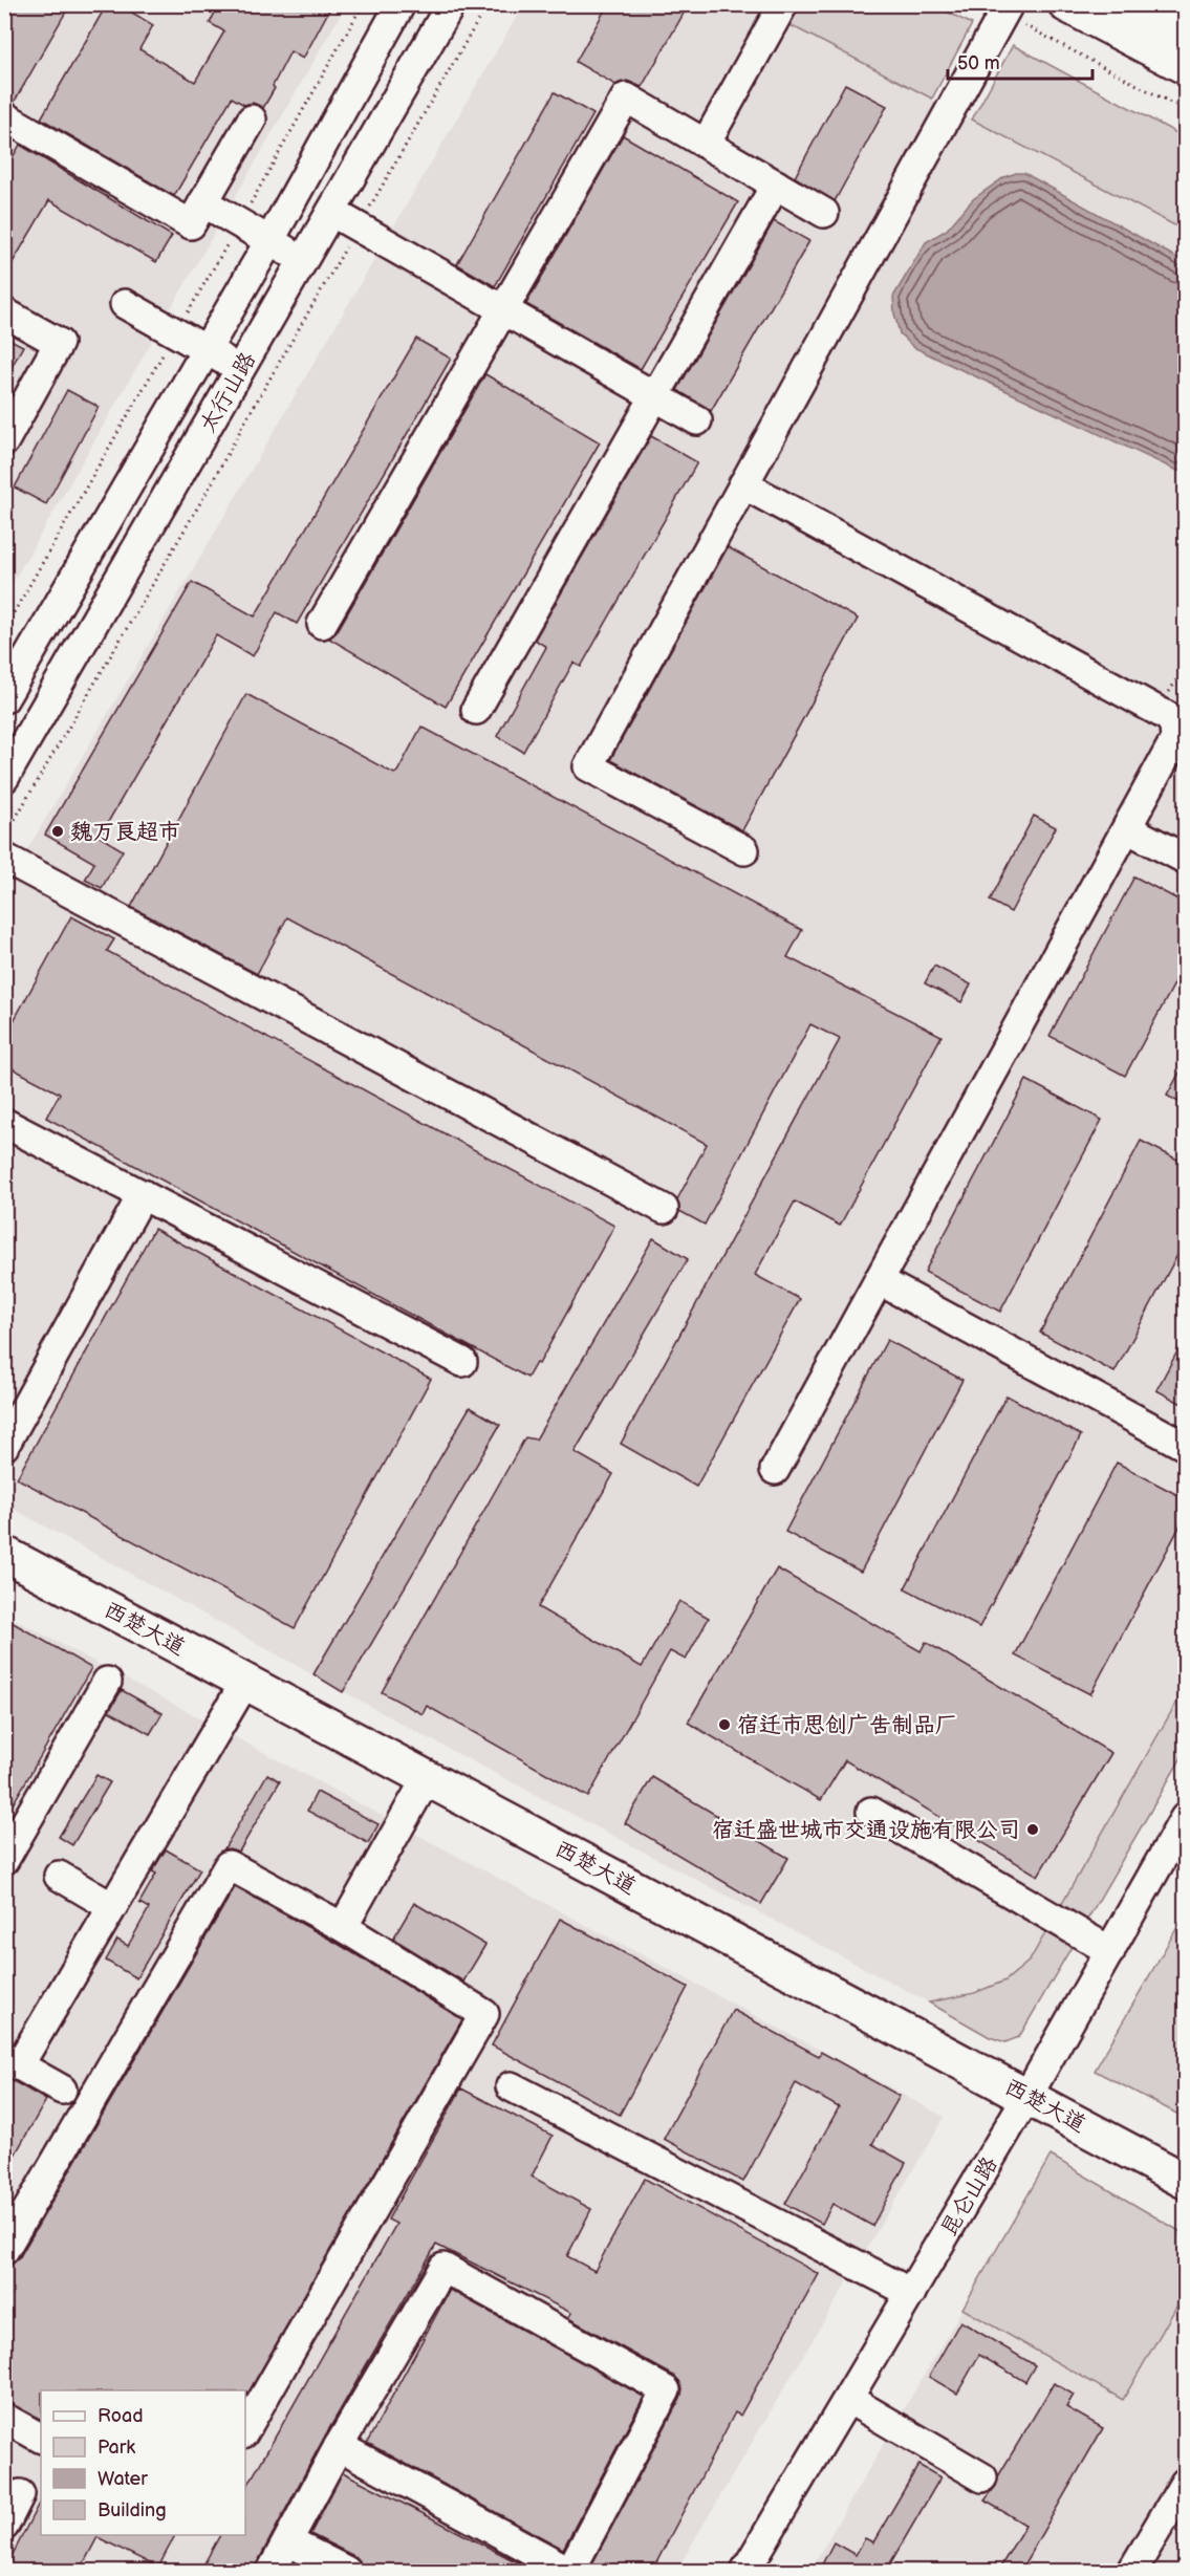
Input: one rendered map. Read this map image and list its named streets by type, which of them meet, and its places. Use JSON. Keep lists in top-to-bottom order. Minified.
{"streets":{"main road":["西楚大道"],"street":["太行山路","昆仑山路"]},"crossings":[["西楚大道","昆仑山路"]],"places":["魏万良超市","宿迁市思创广告制品厂","宿迁盛世城市交通设施有限公司"],"legend":["Road","Park","Water","Building"],"scale_bar":"50 m"}
